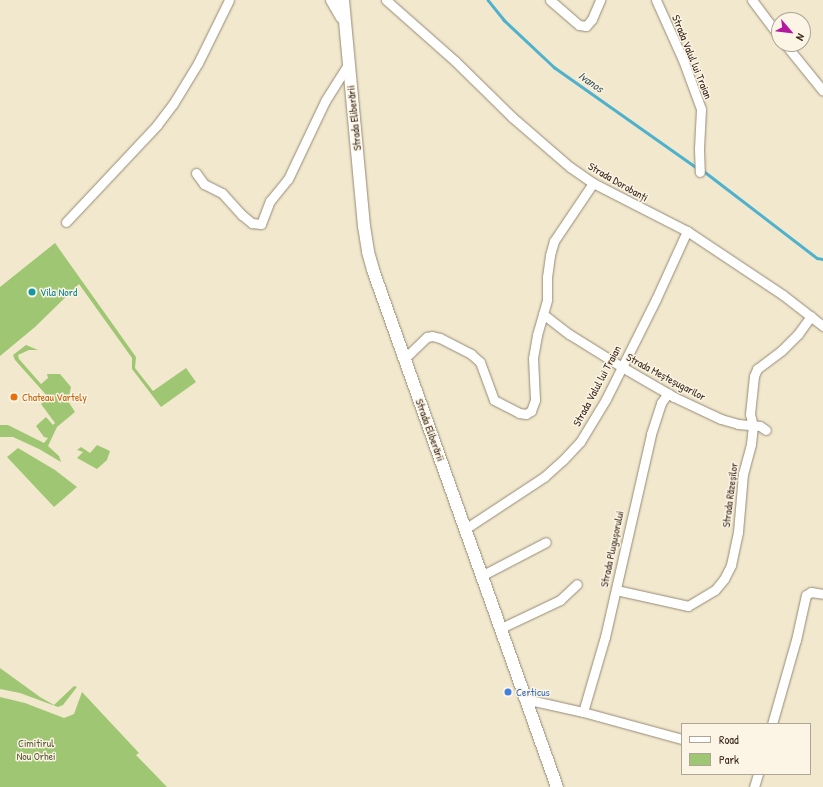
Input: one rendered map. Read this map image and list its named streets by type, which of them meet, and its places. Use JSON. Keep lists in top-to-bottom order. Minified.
{"streets":{"street":["Strada Valul lui Traian","Strada Eliberării","Strada Dorobanți","Strada Meșteșugarilor","Strada Răzeșilor","Strada Plugușorului"]},"crossings":[["Strada Valul lui Traian","Strada Eliberării"],["Strada Valul lui Traian","Strada Dorobanți"],["Strada Valul lui Traian","Strada Meșteșugarilor"],["Strada Dorobanți","Strada Răzeșilor"],["Strada Meșteșugarilor","Strada Răzeșilor"],["Strada Meșteșugarilor","Strada Plugușorului"],["Strada Răzeșilor","Strada Plugușorului"]],"water":["Ivanos"],"parks":["Cimitirul Nou Orhei"],"places":["Vila Nord","Chateau Vartely","Certicus"],"legend":["Road","Park"],"north":"bottom right"}
